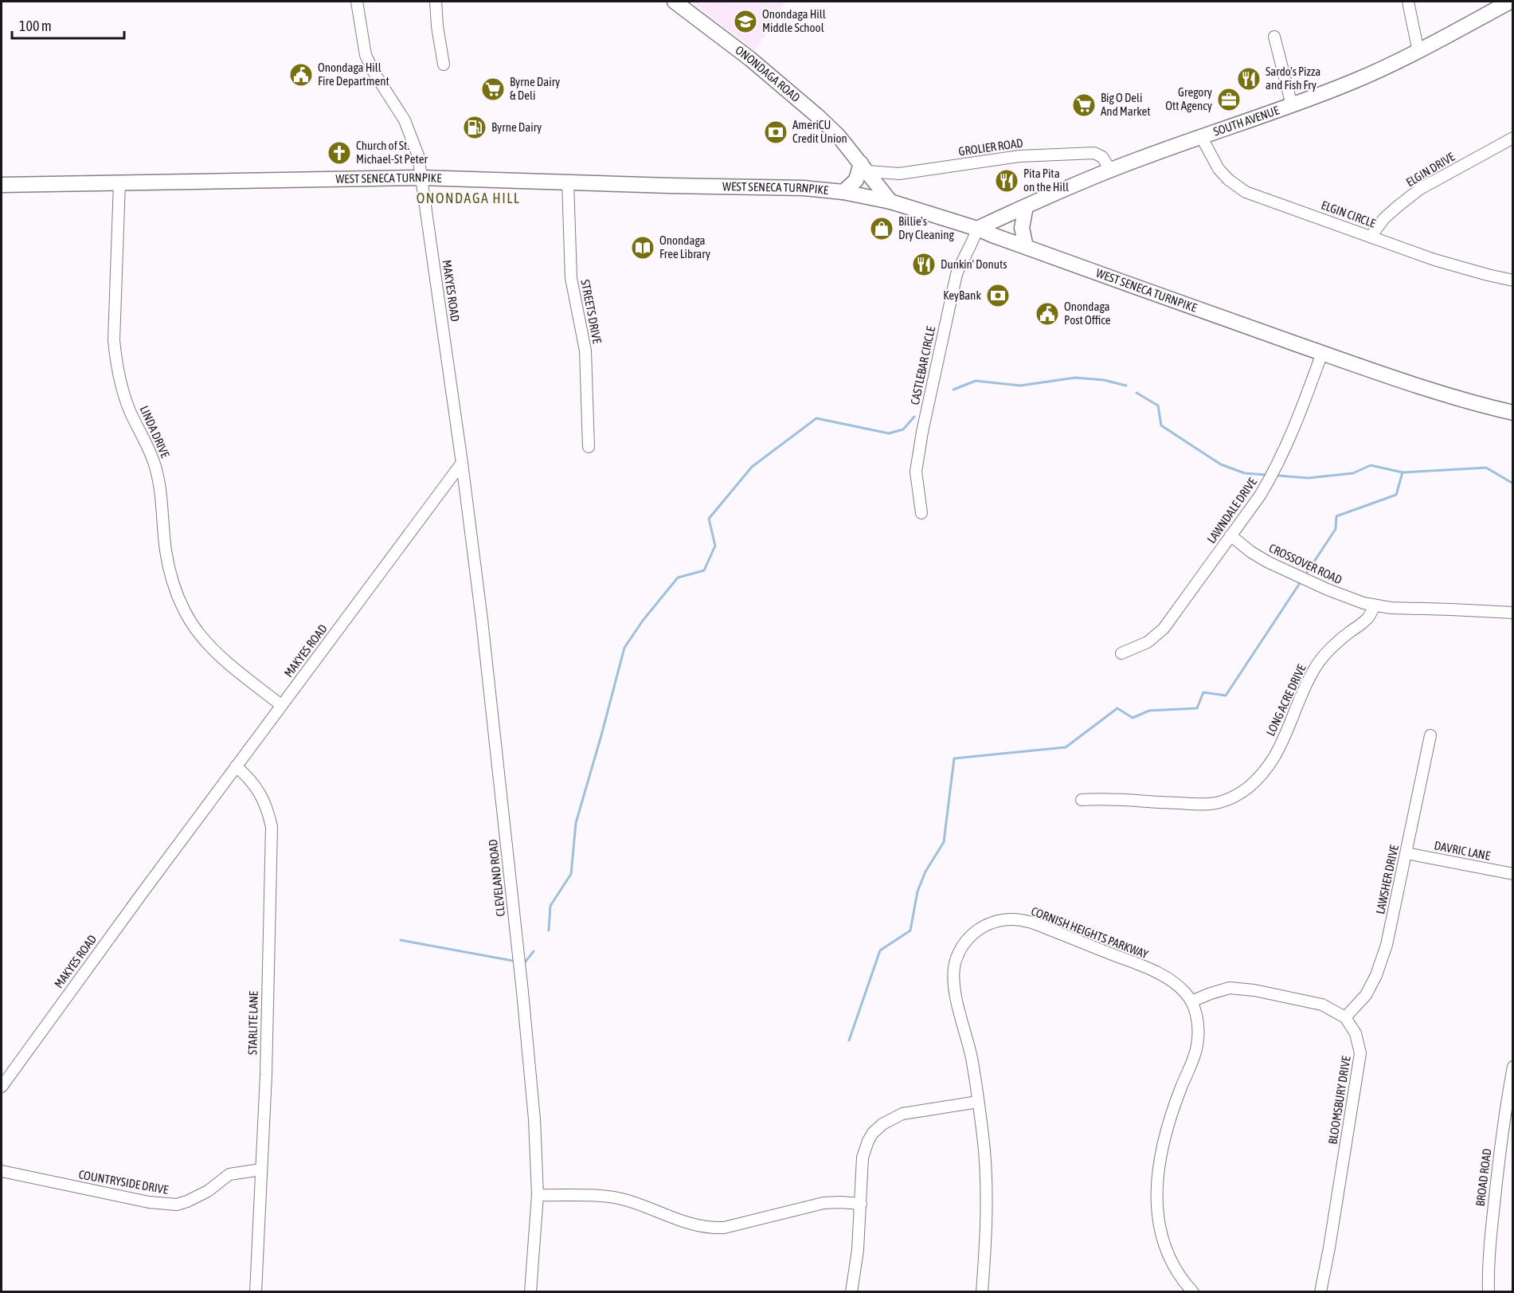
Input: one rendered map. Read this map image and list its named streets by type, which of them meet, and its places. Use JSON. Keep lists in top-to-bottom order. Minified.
{"streets":{"main road":["ONONDAGA ROAD","SOUTH AVENUE","WEST SENECA TURNPIKE"],"street":["GROLIER ROAD","ELGIN DRIVE","ELGIN CIRCLE","MAKYES ROAD","STREETS DRIVE","CASTLEBAR CIRCLE","LINDA DRIVE","LAWNDALE DRIVE","CROSSOVER ROAD","LONG ACRE DRIVE","DAVRIC LANE","CLEVELAND ROAD","LAWSHER DRIVE","CORNISH HEIGHTS PARKWAY","STARLITE LANE","BLOOMSBURY DRIVE","BROAD ROAD","COUNTRYSIDE DRIVE"]},"crossings":[["ONONDAGA ROAD","GROLIER ROAD"],["ONONDAGA ROAD","WEST SENECA TURNPIKE"],["SOUTH AVENUE","GROLIER ROAD"],["SOUTH AVENUE","WEST SENECA TURNPIKE"],["SOUTH AVENUE","ELGIN CIRCLE"],["SOUTH AVENUE","CASTLEBAR CIRCLE"],["ELGIN DRIVE","ELGIN CIRCLE"],["WEST SENECA TURNPIKE","MAKYES ROAD"],["WEST SENECA TURNPIKE","STREETS DRIVE"],["WEST SENECA TURNPIKE","CASTLEBAR CIRCLE"],["WEST SENECA TURNPIKE","LINDA DRIVE"],["WEST SENECA TURNPIKE","LAWNDALE DRIVE"],["MAKYES ROAD","LINDA DRIVE"],["MAKYES ROAD","CLEVELAND ROAD"],["MAKYES ROAD","STARLITE LANE"],["LAWNDALE DRIVE","CROSSOVER ROAD"],["CROSSOVER ROAD","LONG ACRE DRIVE"],["DAVRIC LANE","LAWSHER DRIVE"],["LAWSHER DRIVE","BLOOMSBURY DRIVE"],["STARLITE LANE","COUNTRYSIDE DRIVE"]],"districts":["ONONDAGA HILL"],"places":{"school or university":["Onondaga Hill Middle School"],"public building":["Onondaga Hill Fire Department","Onondaga Post Office"],"restaurant":["Sardo's Pizza and Fish Fry","Pita Pita on the Hill","Dunkin' Donuts"],"supermarket":["Byrne Dairy & Deli","Big O Deli And Market"],"office":["Gregory Ott Agency"],"fuel station":["Byrne Dairy"],"bank":["AmeriCU Credit Union","KeyBank"],"church":["Church of St. Michael-St Peter"],"shop":["Billie's Dry Cleaning"],"library":["Onondaga Free Library"]},"scale_bar":"100 m"}
